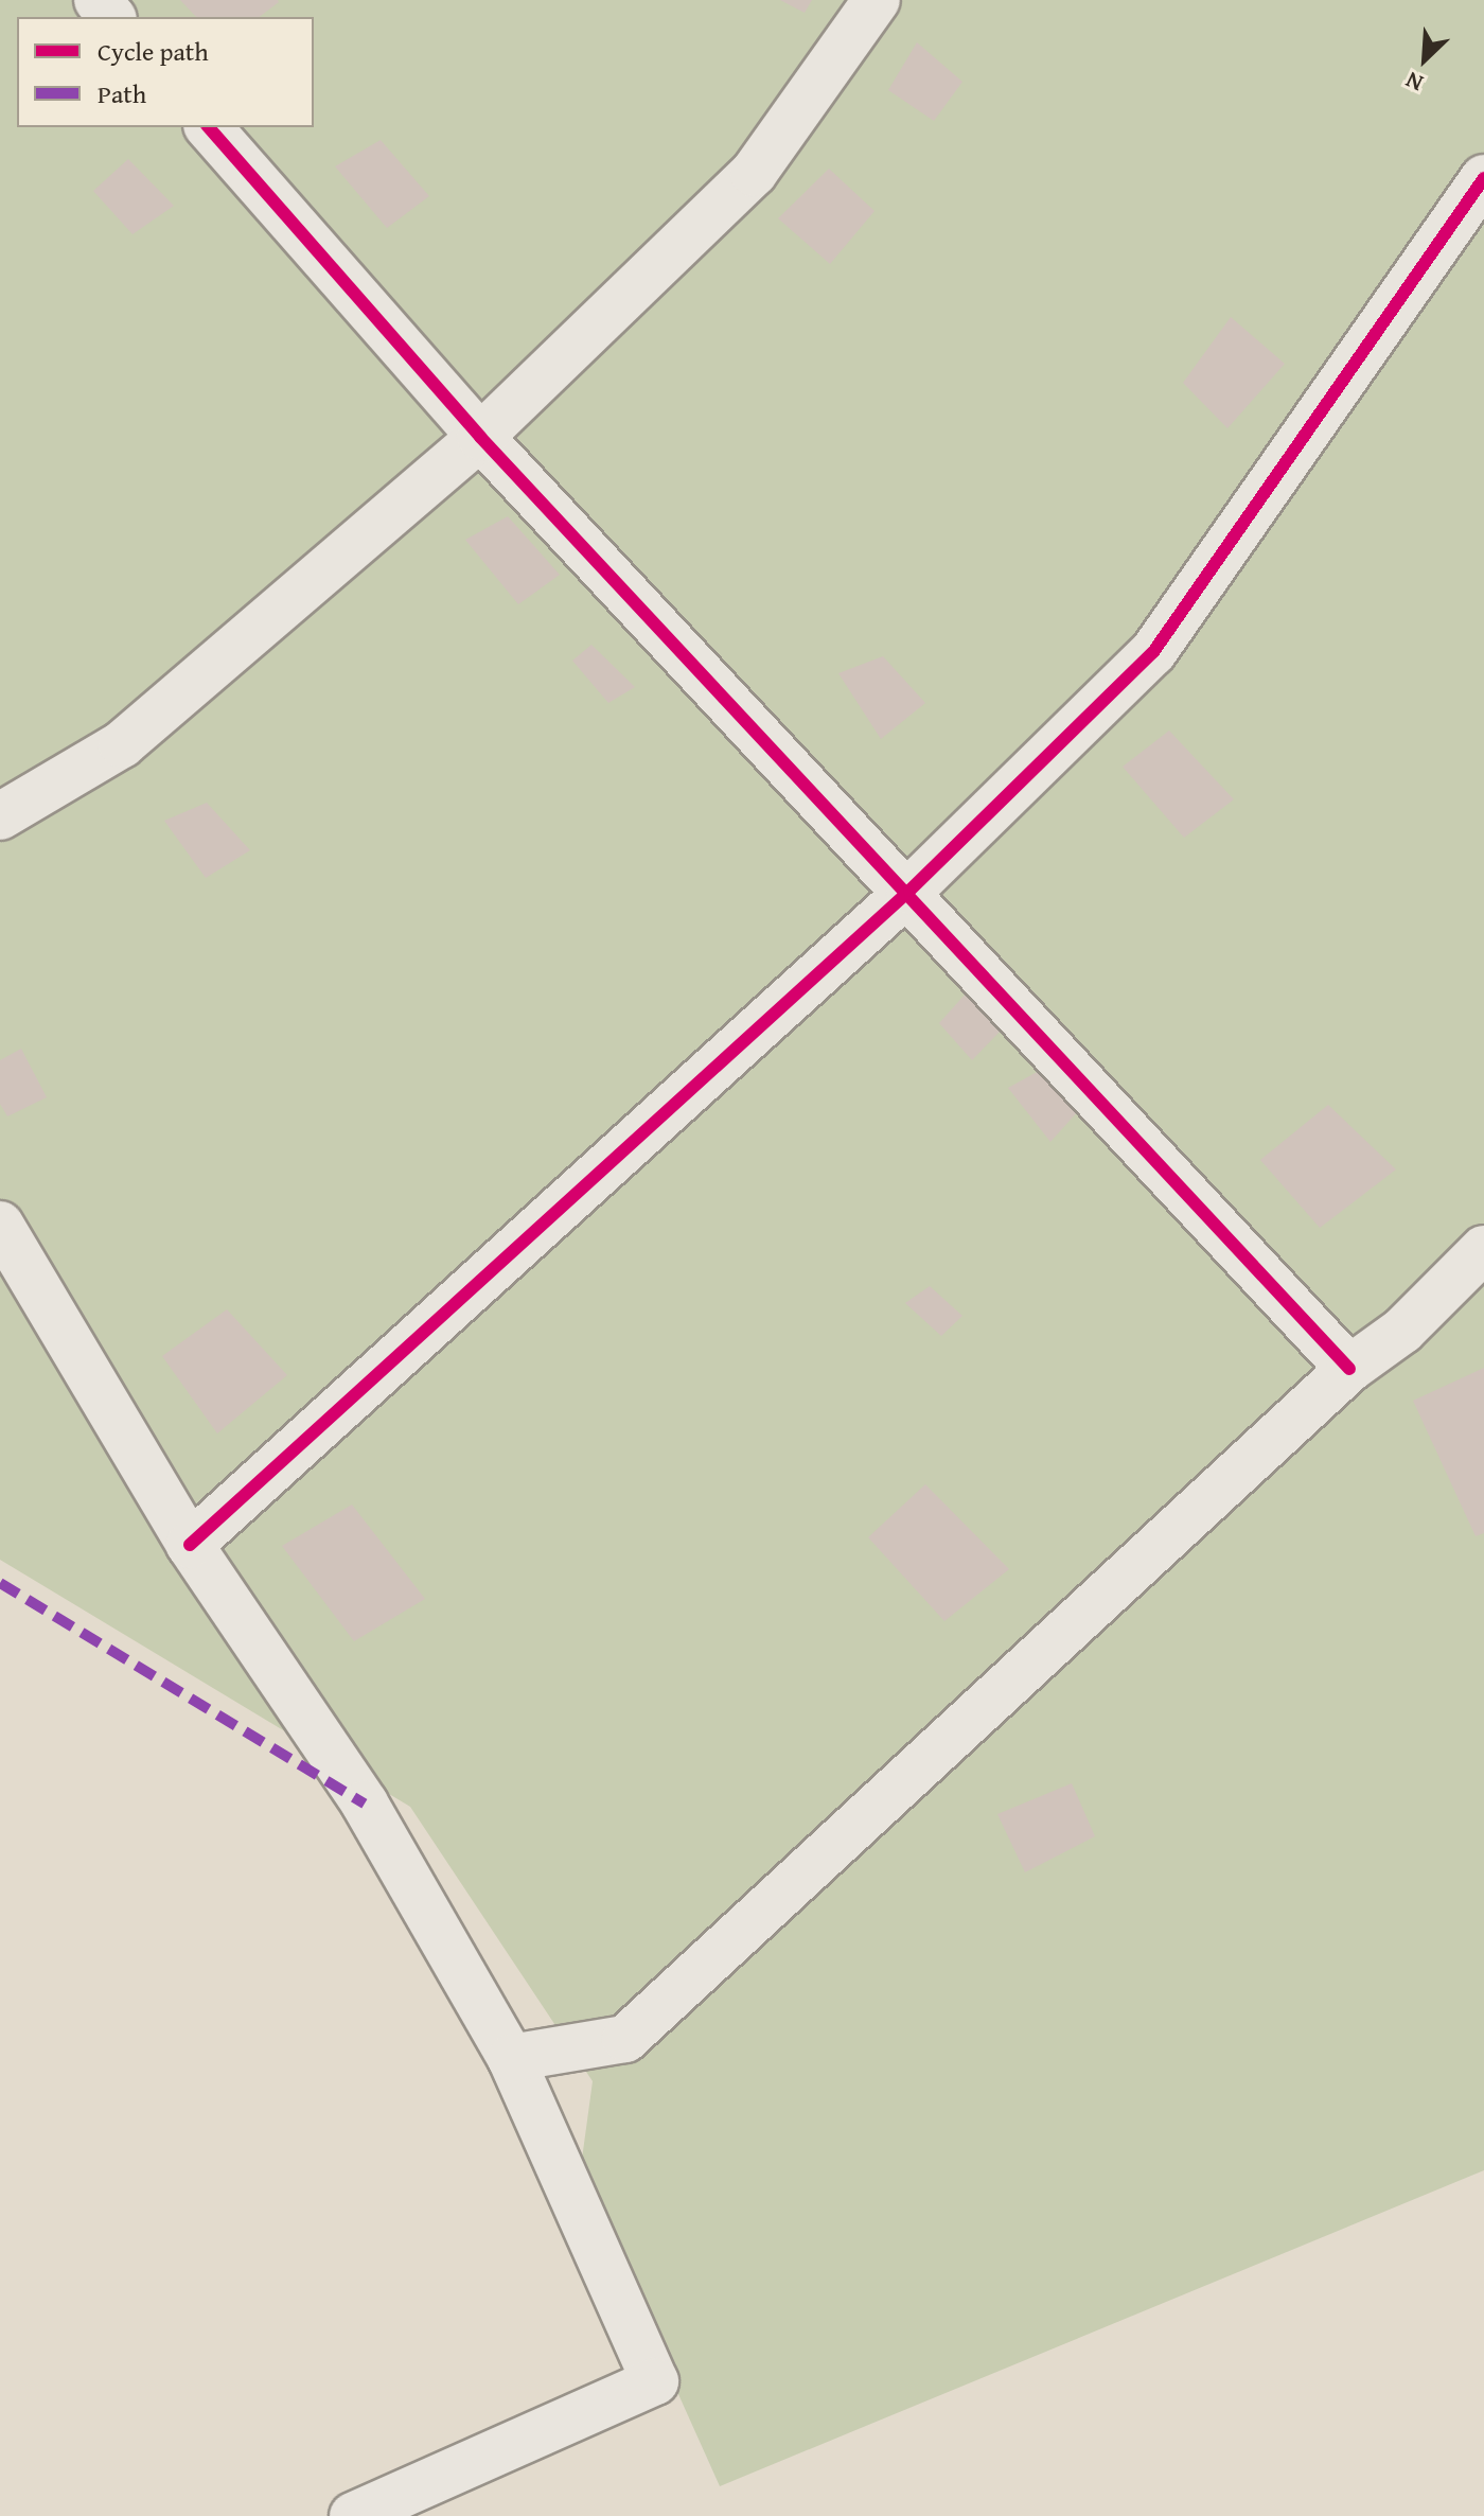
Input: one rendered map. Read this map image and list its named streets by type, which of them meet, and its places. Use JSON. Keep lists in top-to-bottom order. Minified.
{"legend":["Cycle path","Path"],"north":"bottom left"}
